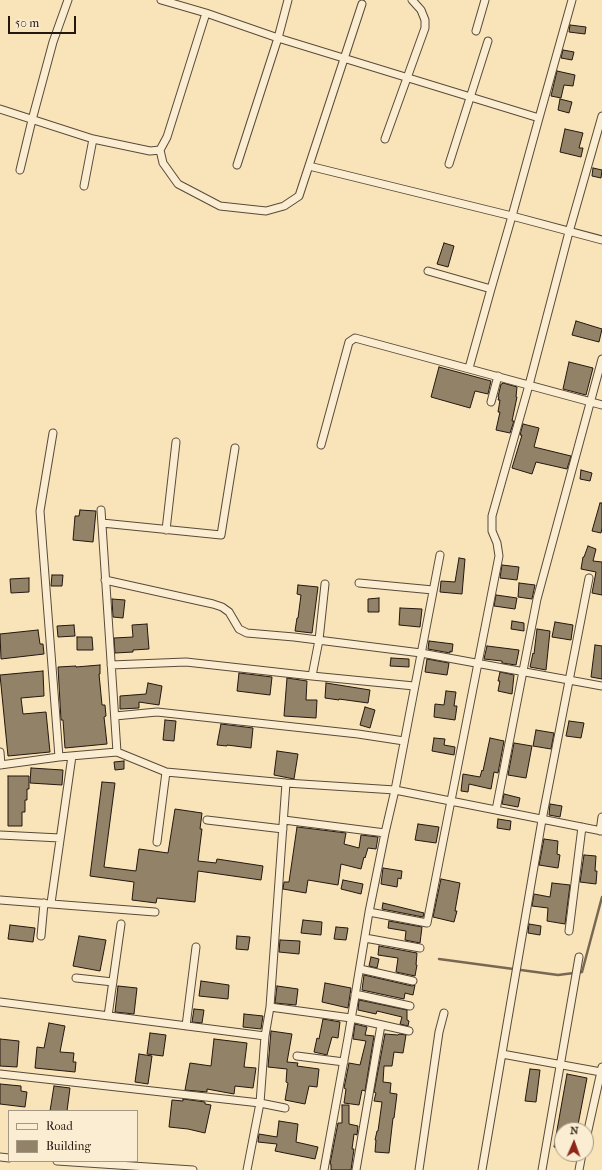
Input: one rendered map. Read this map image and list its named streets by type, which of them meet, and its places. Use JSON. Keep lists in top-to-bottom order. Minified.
{"legend":["Road","Building"],"scale_bar":"50 m","north":"top"}
